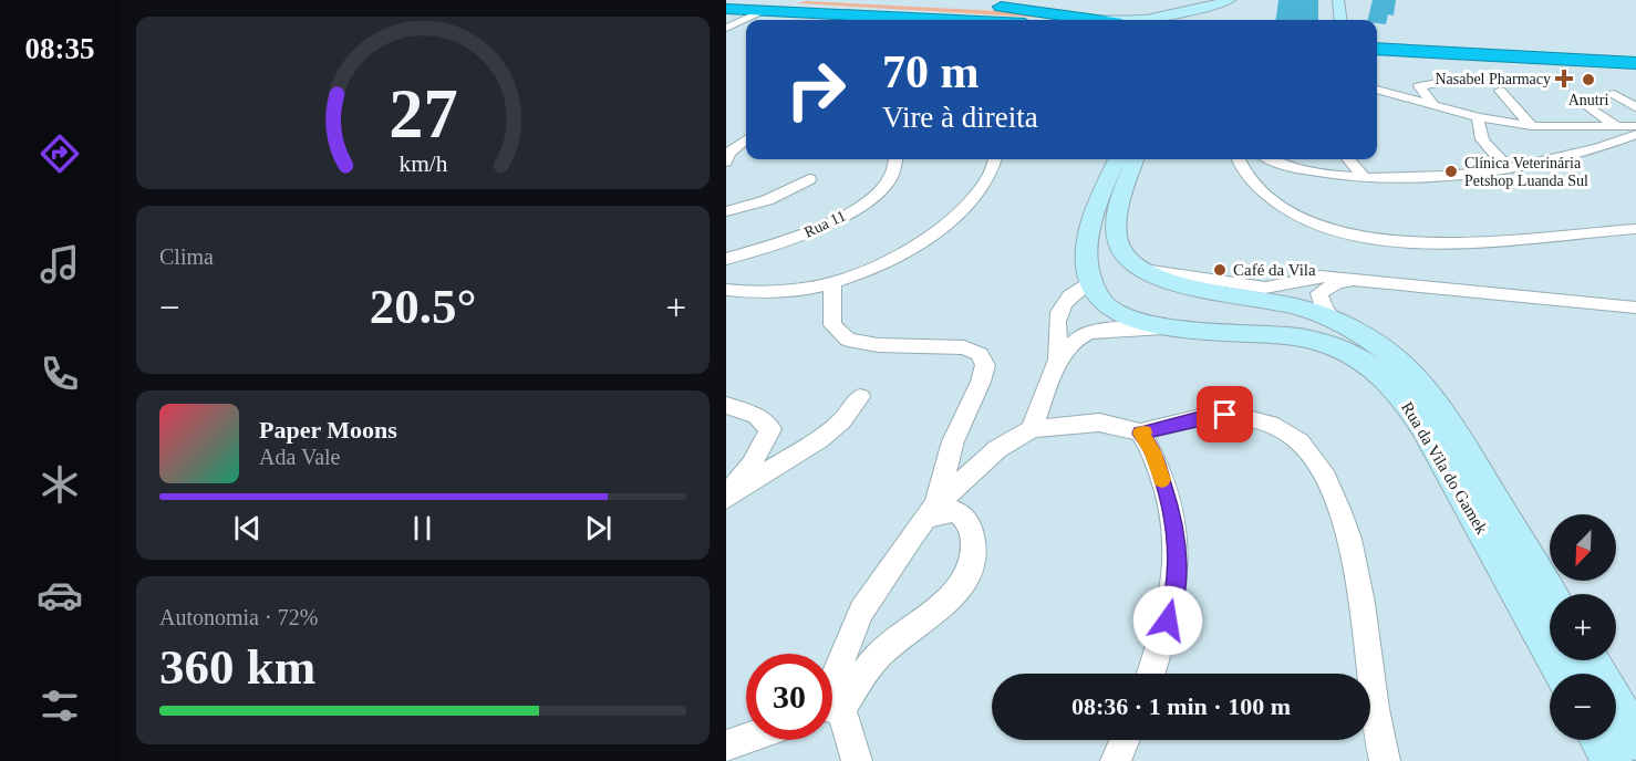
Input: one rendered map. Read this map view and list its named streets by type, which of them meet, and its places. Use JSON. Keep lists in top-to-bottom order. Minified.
{"streets":{"main road":["Rua da Vila do Gamek"],"street":["Rua 11"]},"places":{"health":["Nasabel Pharmacy"],"other":["Anutri","Clínica Veterinária Petshop Luanda Sul","Café da Vila"]},"north":"bottom left","page":{"tabs":"08:35","turn":["70 m","Vire à direita"],"tile":["Clima",["Autonomia · 72%","360 km"]],"heat":["−","20.5°","+"],"song":["Paper Moons","Ada Vale"],"map_buttons":["+","−"],"limit":"30","trip":"08:36 · 1 min · 100 m","gauge":["27","km/h"]}}
